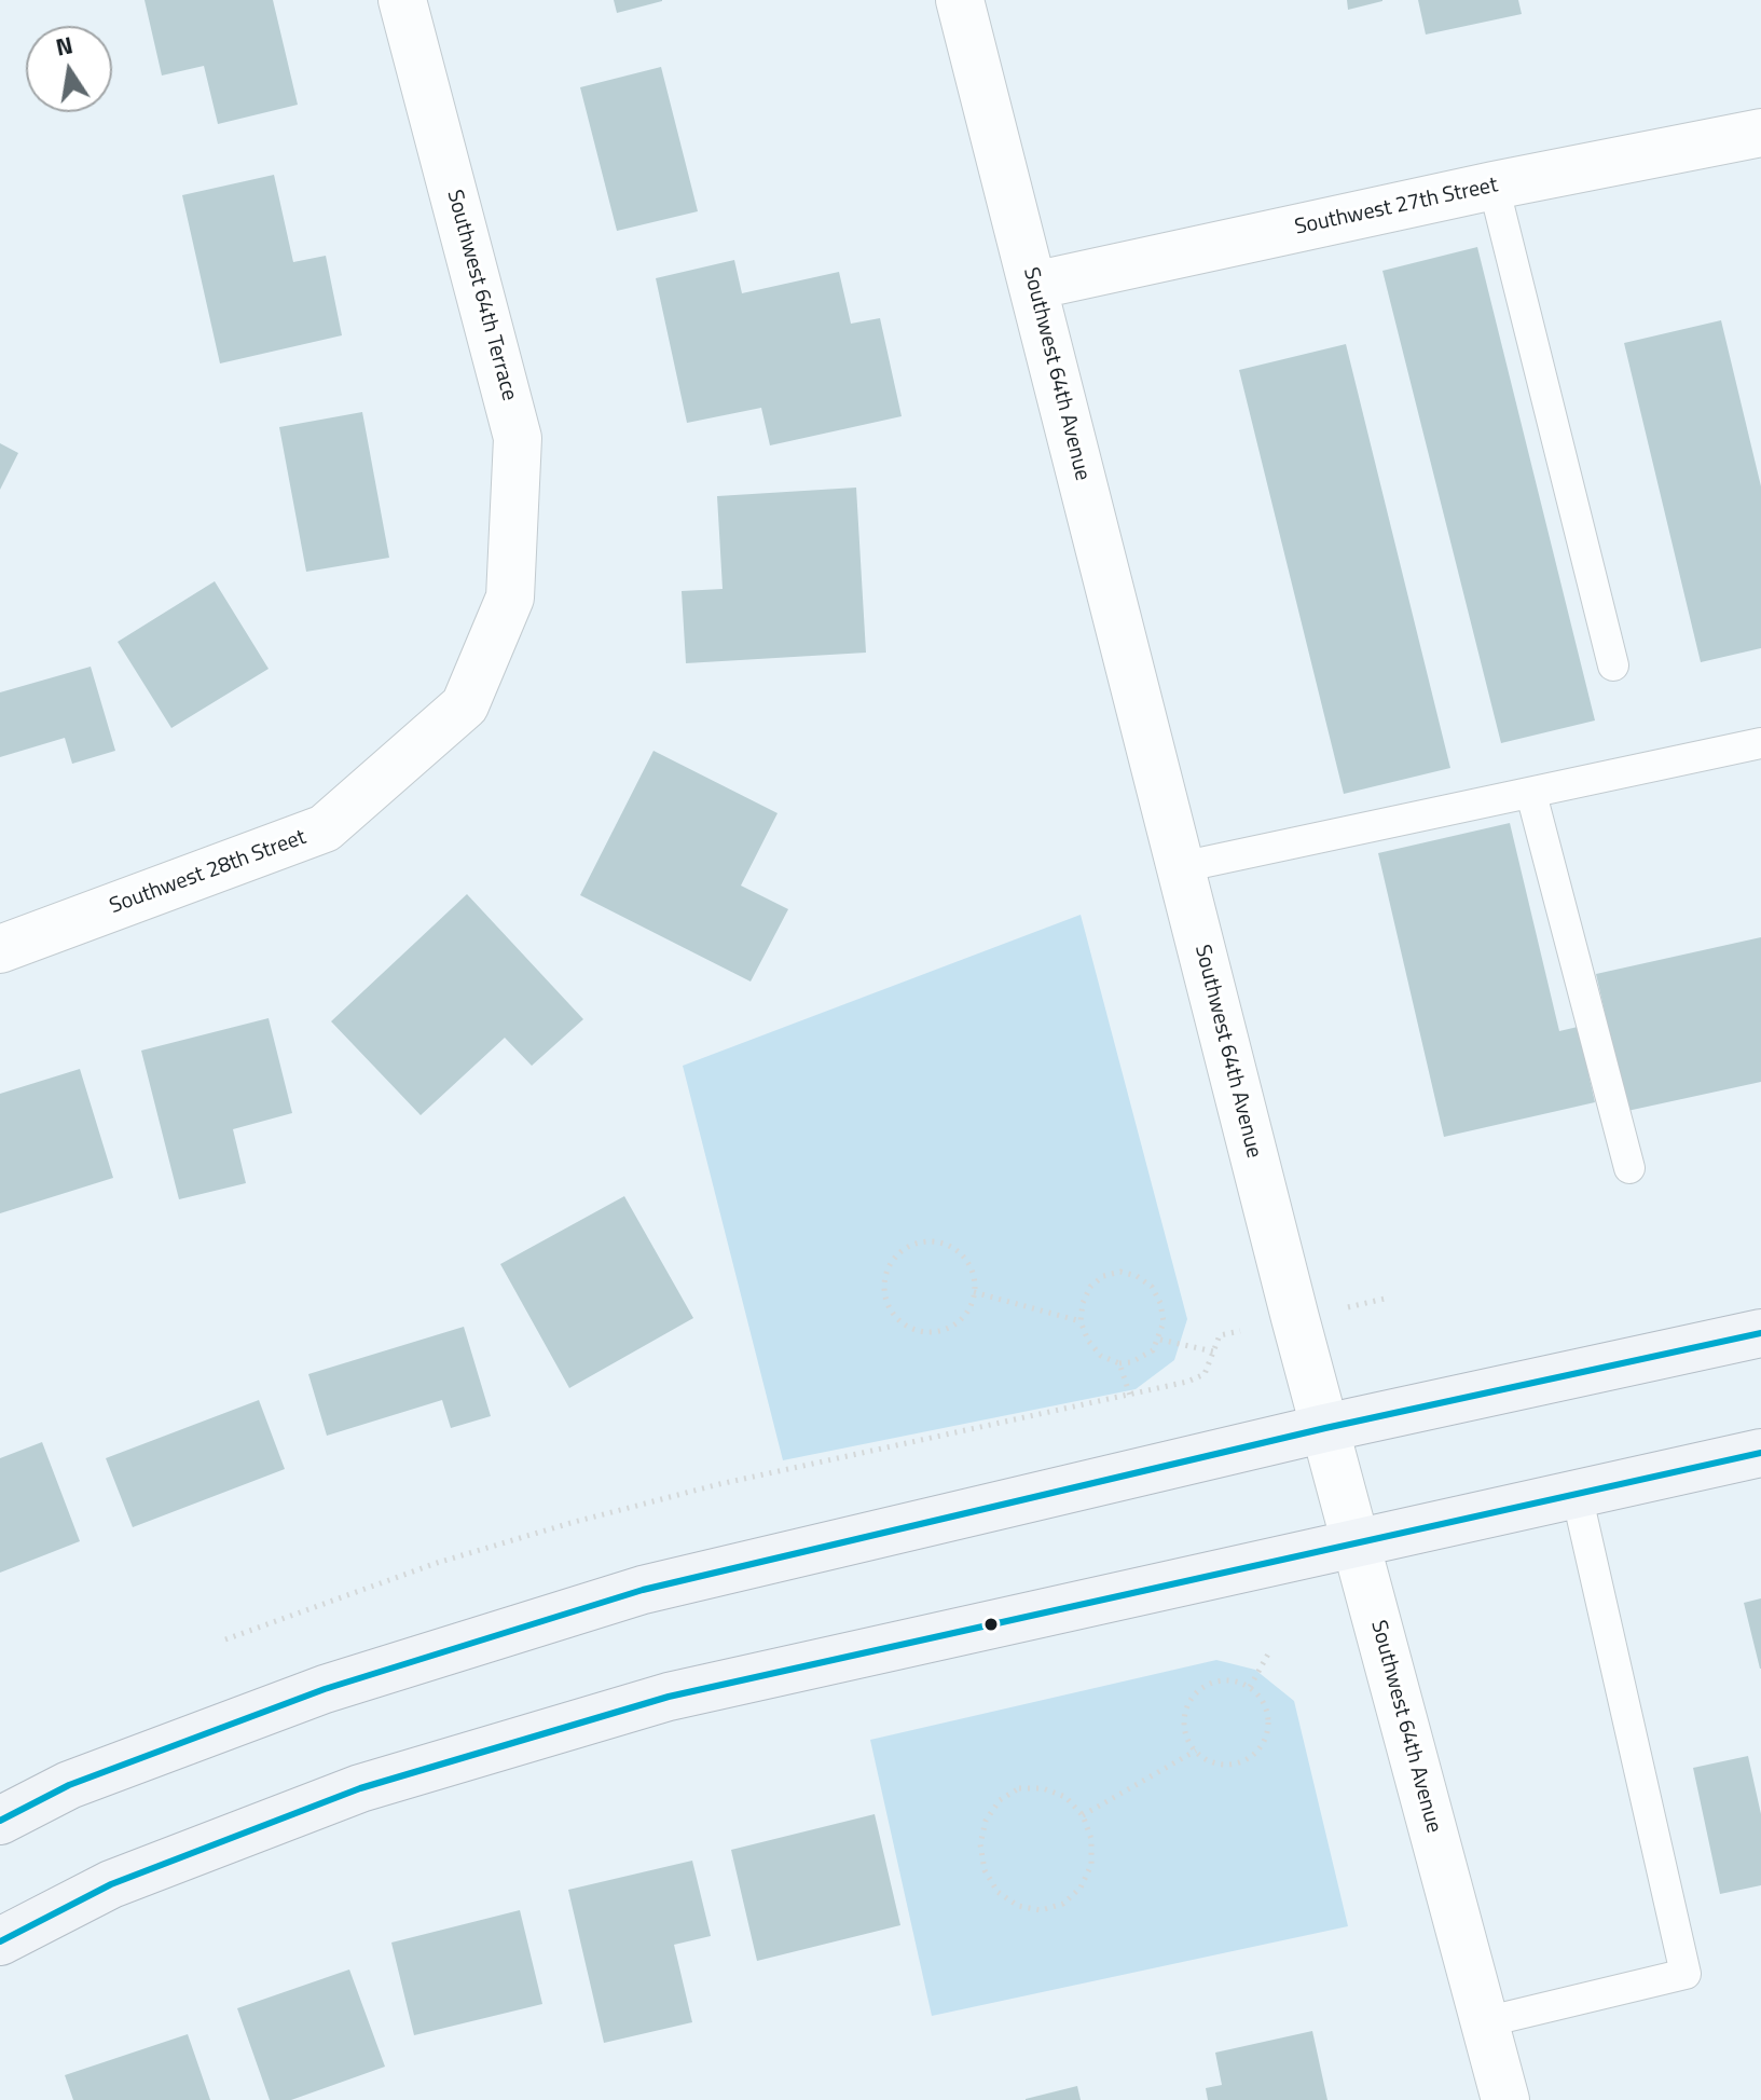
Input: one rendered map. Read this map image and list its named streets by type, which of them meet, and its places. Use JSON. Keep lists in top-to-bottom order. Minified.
{"streets":{"street":["Southwest 27th Street","Southwest 64th Terrace","Southwest 64th Avenue","Southwest 28th Street"]},"crossings":[["Southwest 27th Street","Southwest 64th Avenue"],["Southwest 64th Terrace","Southwest 28th Street"]],"north":"top"}
